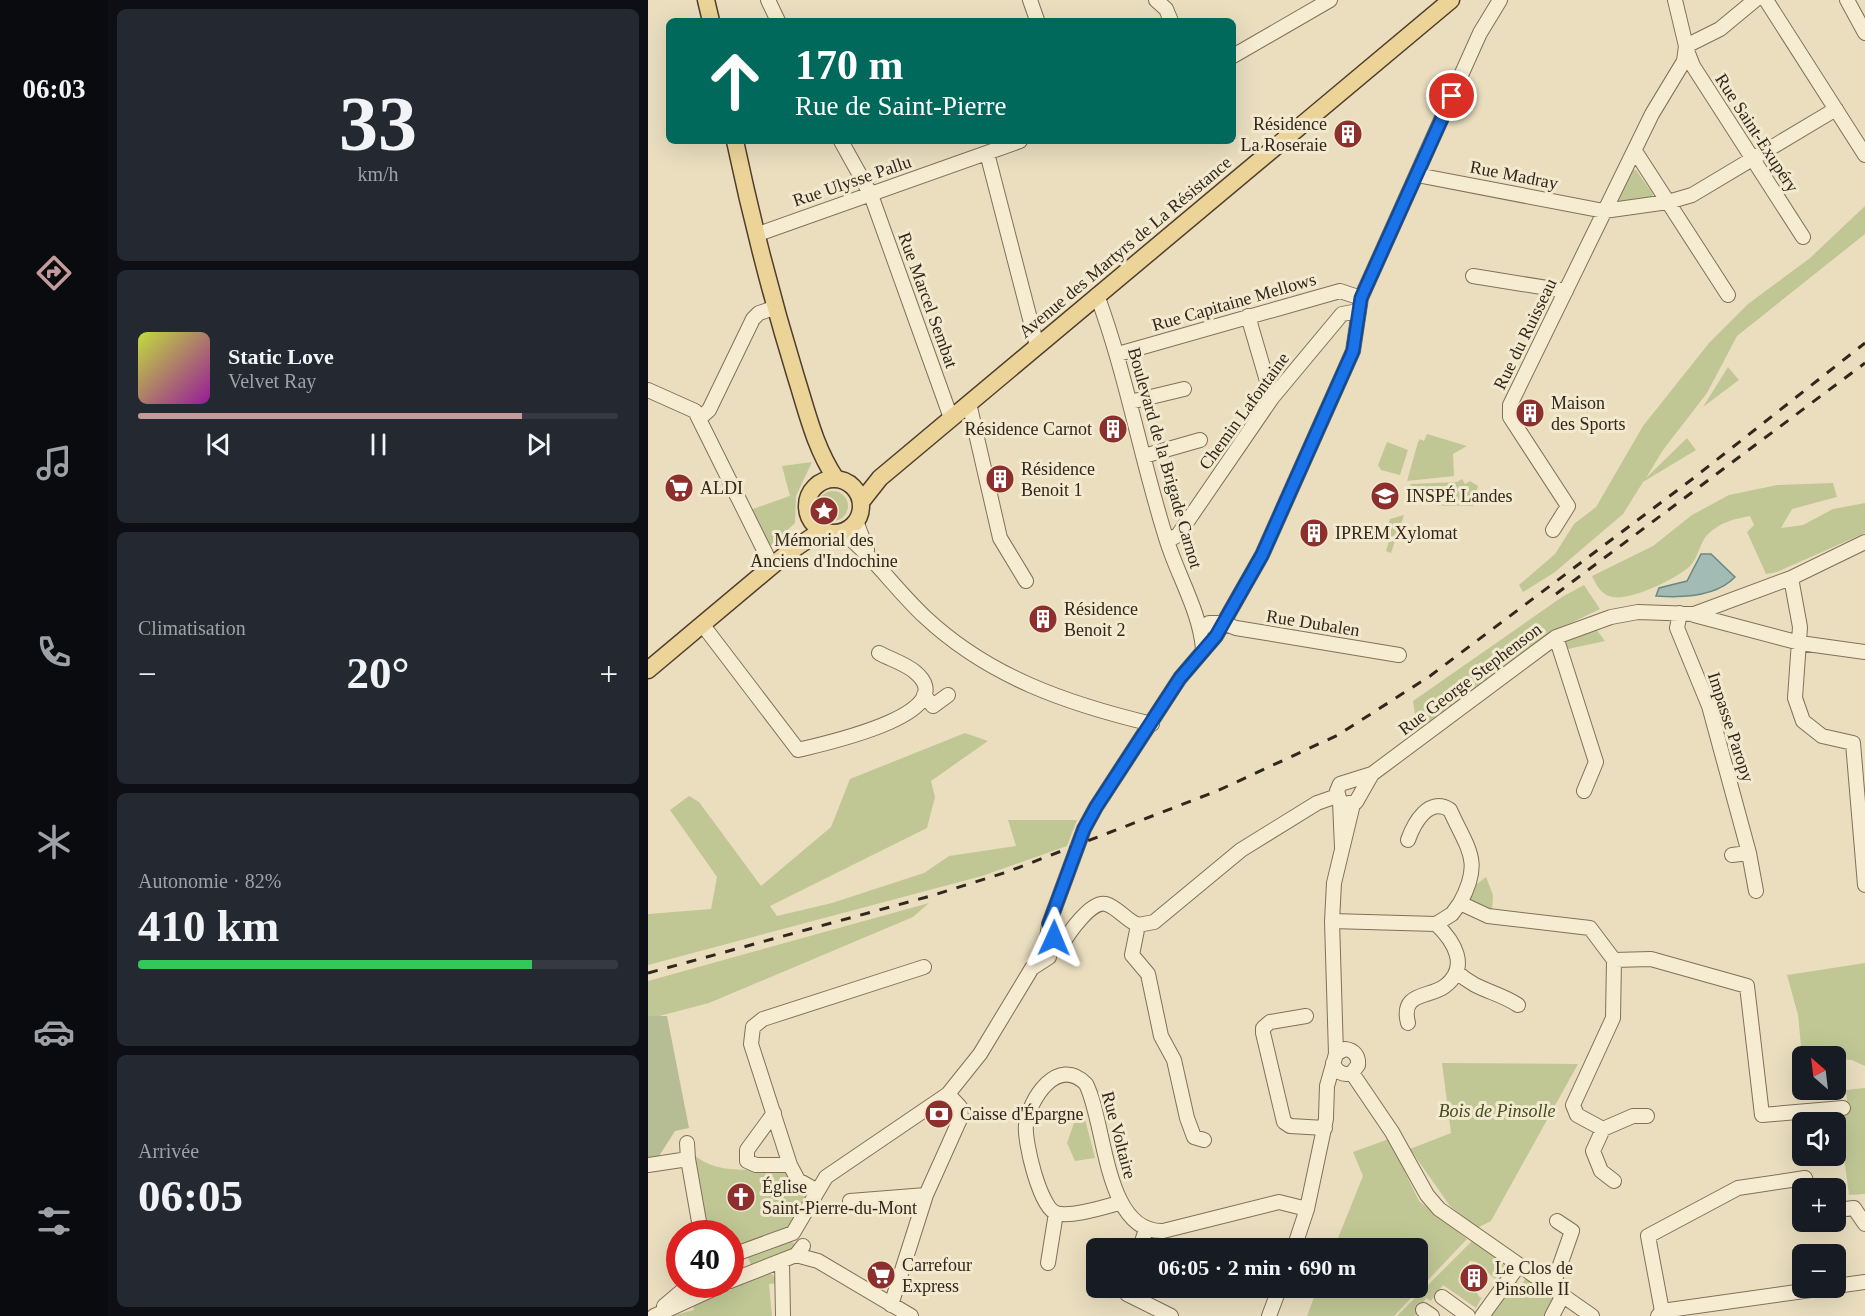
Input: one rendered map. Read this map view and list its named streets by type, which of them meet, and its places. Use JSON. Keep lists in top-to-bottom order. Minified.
{"streets":{"main road":["Avenue des Martyrs de La Résistance"],"street":["Rue Saint-Exupéry","Rue Madray","Rue Ulysse Pallu","Rue Marcel Sembat","Rue Capitaine Mellows","Rue du Ruisseau","Chemin Lafontaine","Boulevard de la Brigade Carnot","Rue Dubalen","Rue George Stephenson","Impasse Paropy","Rue Voltaire"]},"crossings":[["Rue Saint-Exupéry","Rue du Ruisseau"],["Rue Madray","Rue du Ruisseau"],["Rue Ulysse Pallu","Rue Marcel Sembat"],["Avenue des Martyrs de La Résistance","Rue Marcel Sembat"],["Avenue des Martyrs de La Résistance","Boulevard de la Brigade Carnot"],["Rue Capitaine Mellows","Chemin Lafontaine"],["Rue Capitaine Mellows","Boulevard de la Brigade Carnot"],["Chemin Lafontaine","Boulevard de la Brigade Carnot"],["Rue George Stephenson","Impasse Paropy"]],"parks":["Bois de Pinsolle"],"places":{"building":["Résidence La Roseraie","Maison des Sports","Résidence Carnot","Résidence Benoit 1","IPREM Xylomat","Résidence Benoit 2","Le Clos de Pinsolle II"],"supermarket":["ALDI","Carrefour Express"],"school or university":["INSPÉ Landes"],"place":["Mémorial des Anciens d'Indochine"],"bank":["Caisse d'Épargne"],"church":["Église Saint-Pierre-du-Mont"]},"north":"top left","page":{"tabs":"06:03","tile":[["33","km/h"],"Climatisation",["Autonomie · 82%","410 km"],["Arrivée","06:05"]],"turn":["170 m","Rue de Saint-Pierre"],"song":["Static Love","Velvet Ray"],"heat":["−","20°","+"],"map_buttons":["+","−"],"limit":"40","trip":"06:05 · 2 min · 690 m"}}
